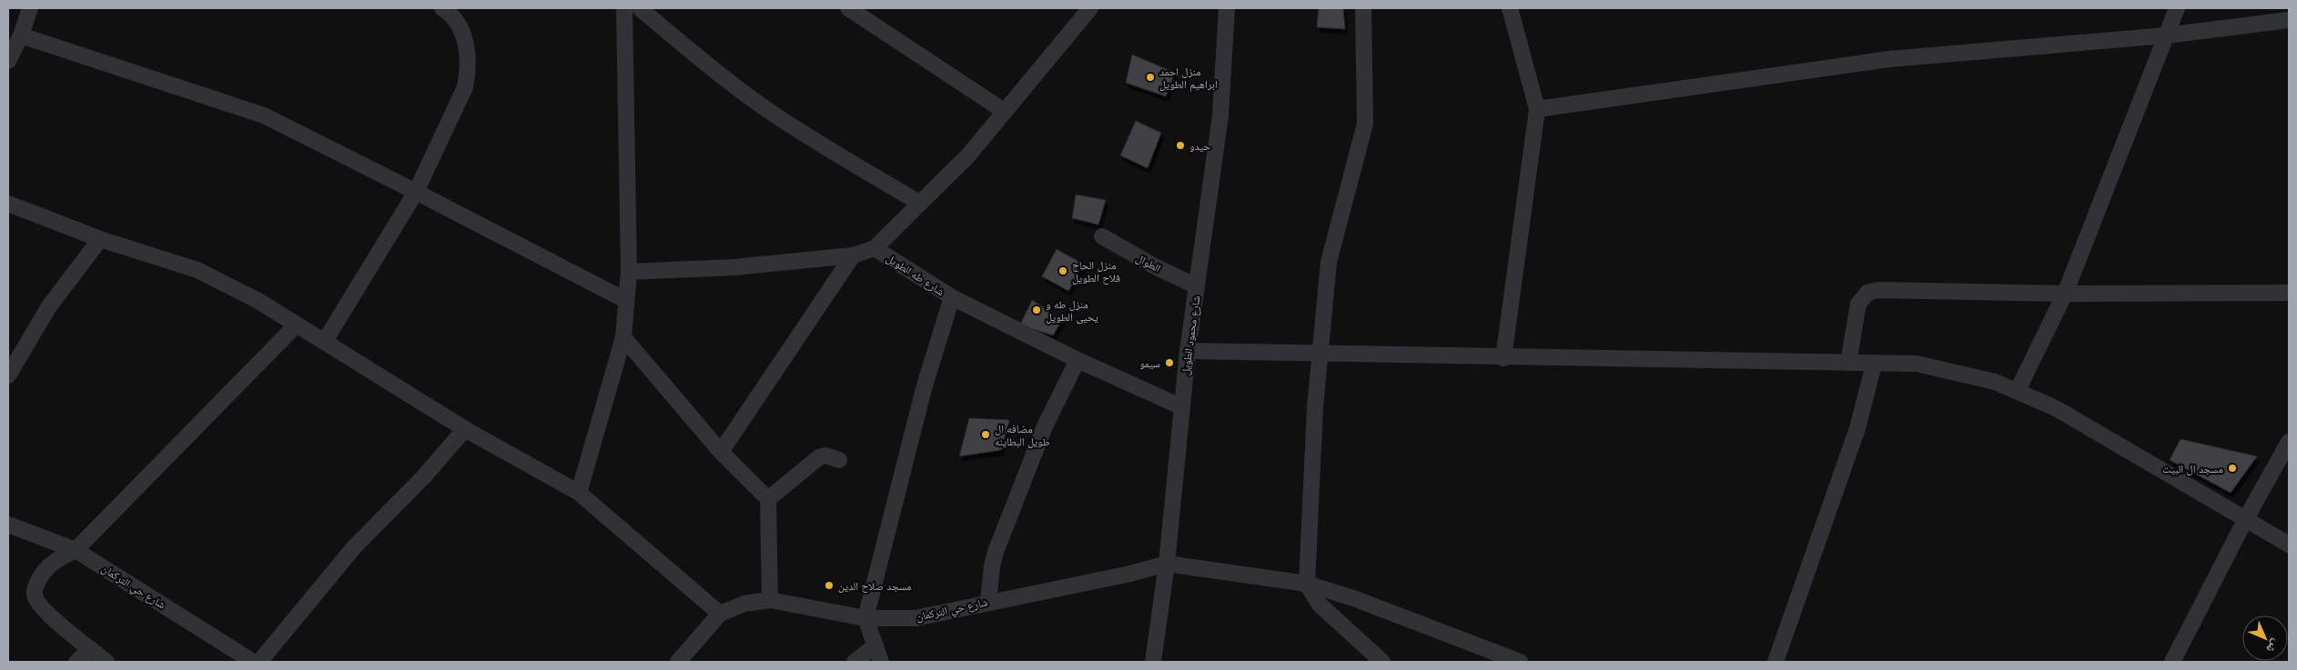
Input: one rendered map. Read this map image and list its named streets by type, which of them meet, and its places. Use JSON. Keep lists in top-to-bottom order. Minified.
{"streets":{"street":["الطوال","شارع طه الطويل","شارع محمود الطويل","شارع حي التركمان"]},"crossings":[["الطوال","شارع محمود الطويل"],["شارع طه الطويل","شارع محمود الطويل"],["شارع محمود الطويل","شارع حي التركمان"]],"places":["منزل احمد ابراهيم الطويل","حيدو","منزل الحاج فلاح الطويل","منزل طه و يحيى الطويل","سيمو","مضافه ال طويل البطاينه","مسجد ال البيت","مسجد صلاح الدين"],"north":"bottom right"}
